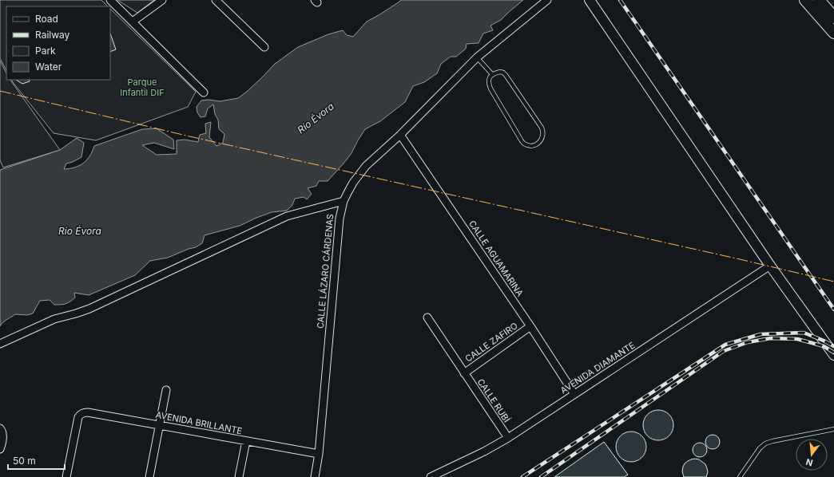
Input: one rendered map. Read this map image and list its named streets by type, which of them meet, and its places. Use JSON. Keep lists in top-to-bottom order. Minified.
{"streets":{"street":["CALLE AGUAMARINA","CALLE LÁZARO CÁRDENAS","CALLE ZAFIRO","AVENIDA DIAMANTE","CALLE RUBÍ","AVENIDA BRILLANTE"]},"crossings":[["CALLE AGUAMARINA","CALLE LÁZARO CÁRDENAS"],["CALLE AGUAMARINA","CALLE ZAFIRO"],["CALLE AGUAMARINA","AVENIDA DIAMANTE"],["CALLE LÁZARO CÁRDENAS","AVENIDA BRILLANTE"],["CALLE ZAFIRO","CALLE RUBÍ"],["AVENIDA DIAMANTE","CALLE RUBÍ"]],"water":["Río Évora"],"parks":["Parque Infantil DIF"],"legend":["Road","Railway","Park","Water"],"scale_bar":"50 m","north":"bottom"}
